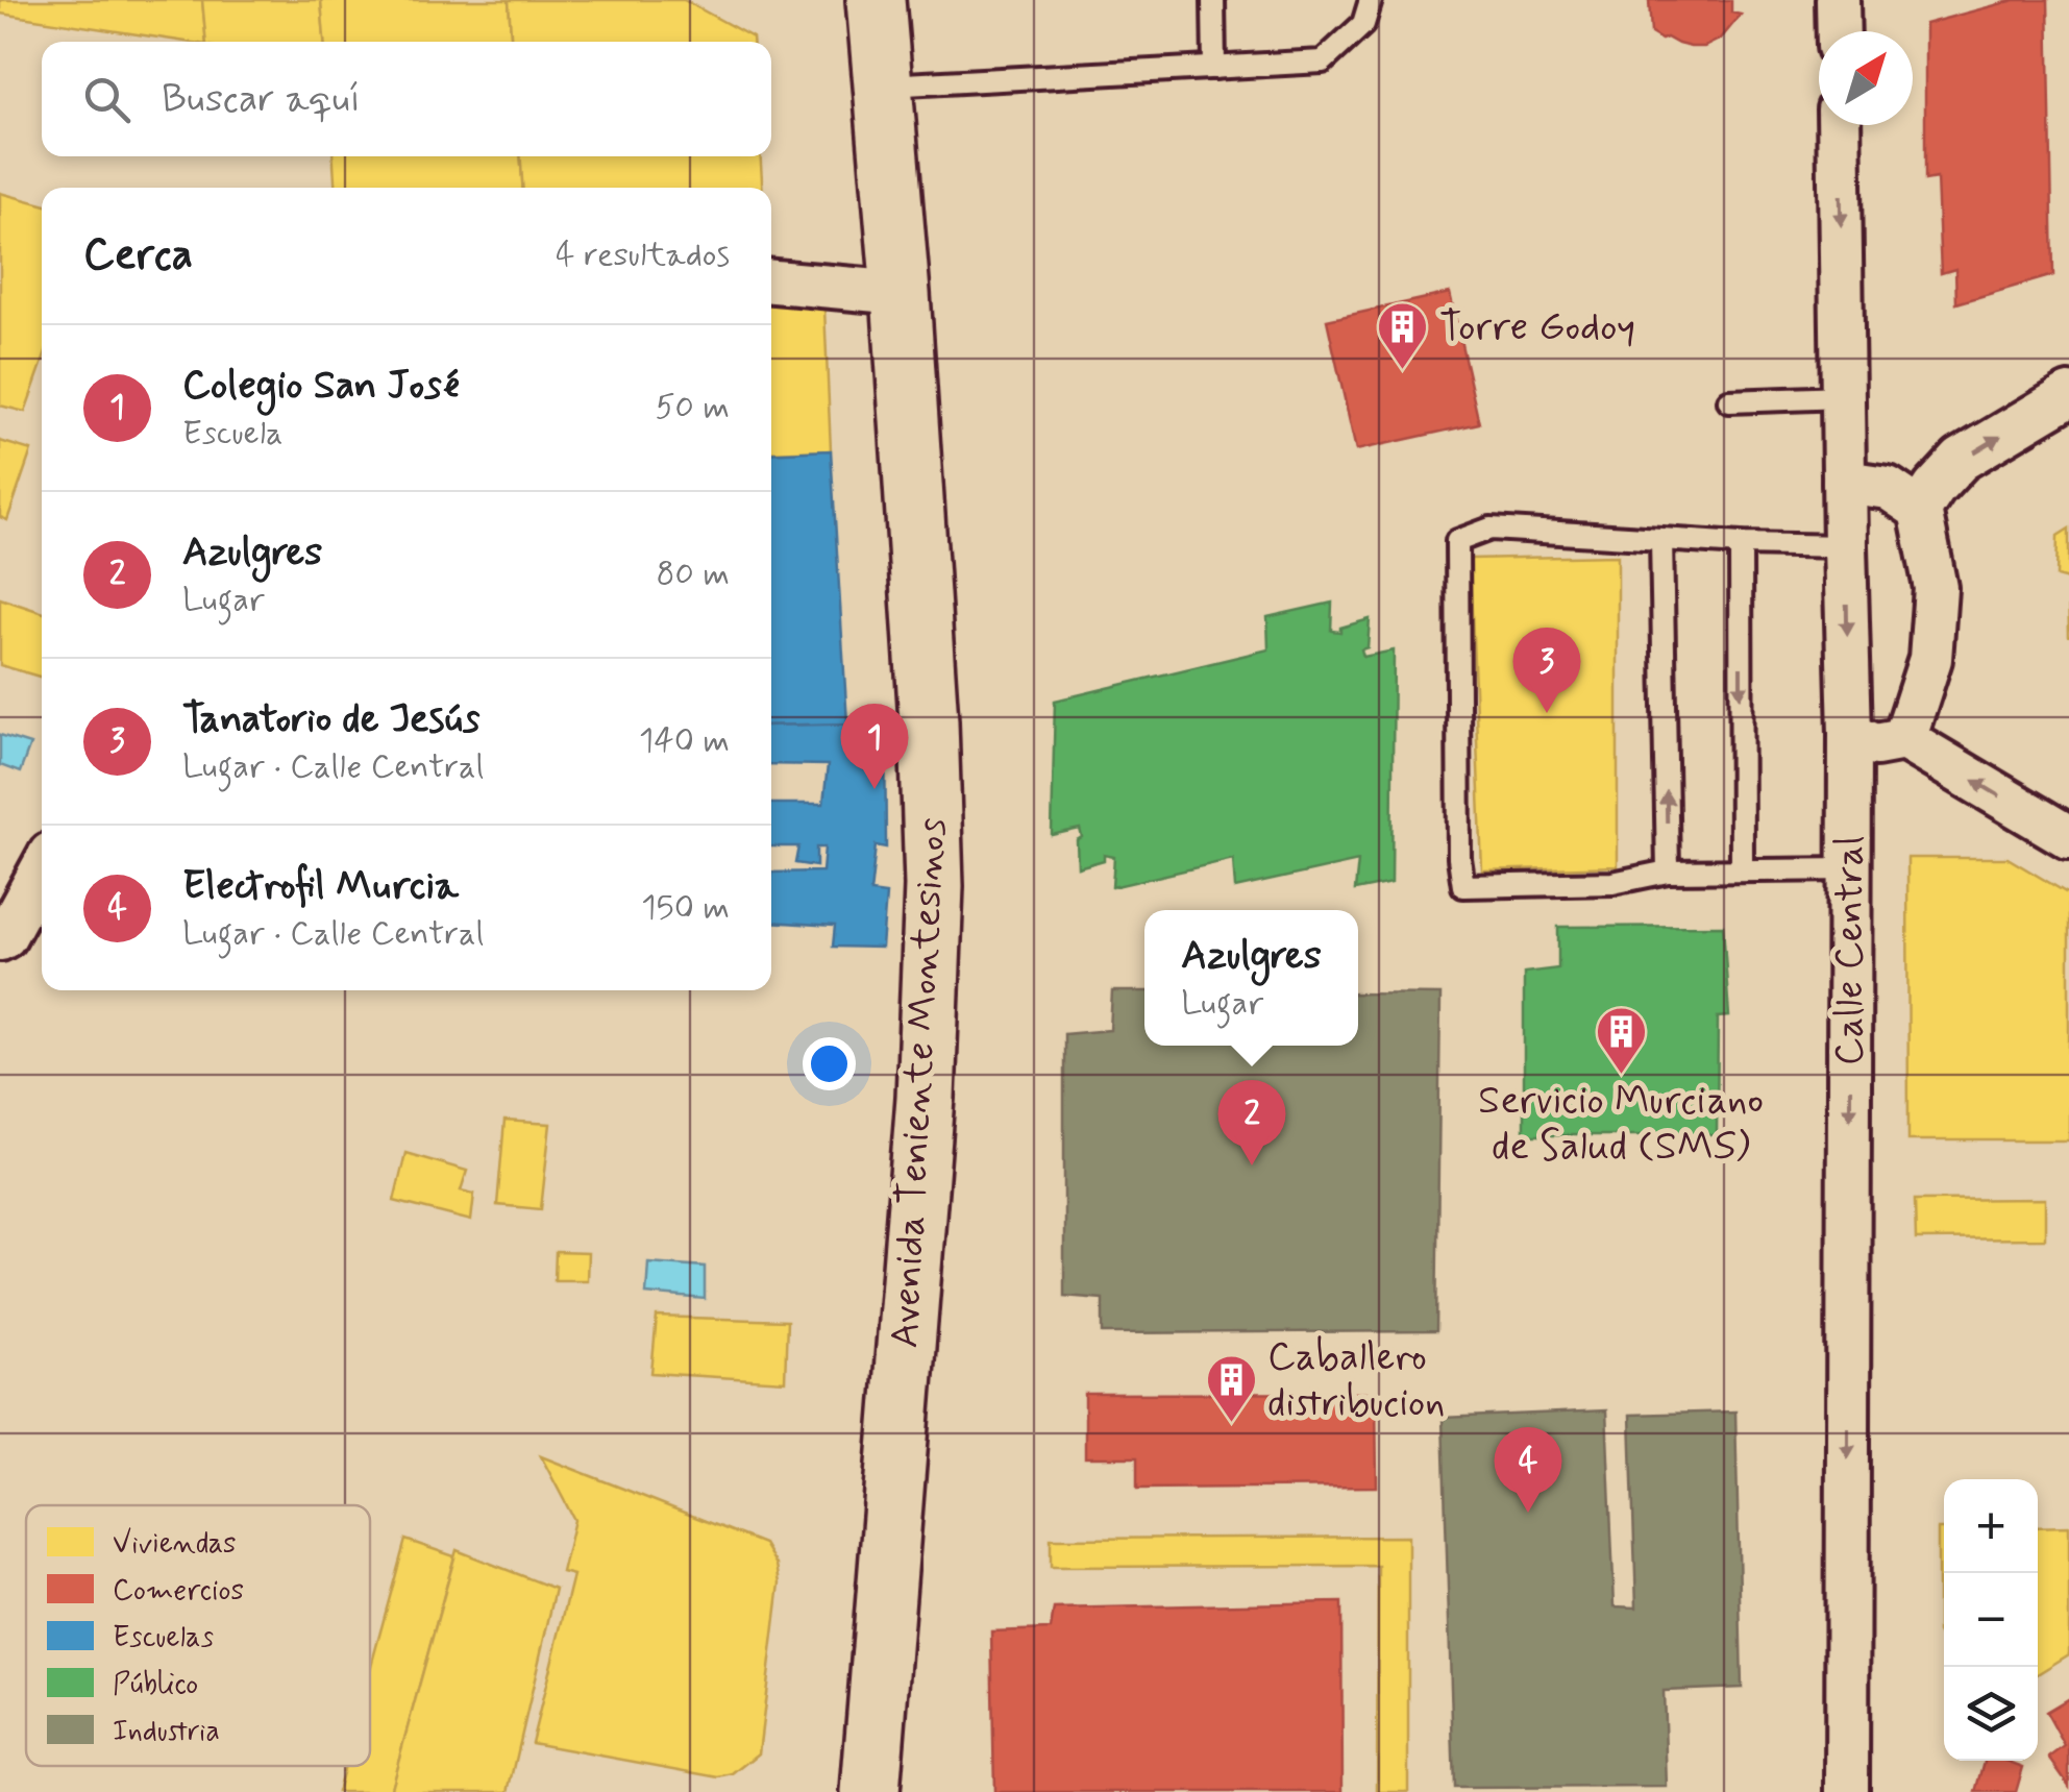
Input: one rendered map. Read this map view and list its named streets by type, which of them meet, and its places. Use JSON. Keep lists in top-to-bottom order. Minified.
{"streets":{"main road":["Avenida Teniente Montesinos"],"street":["Calle Central"]},"one_way":["Calle Central"],"places":{"building":["Torre Godoy","Servicio Murciano de Salud (SMS)","Caballero distribucion"]},"legend":["Viviendas","Comercios","Escuelas","Público","Industria"],"north":"top right","page":{"search":"Buscar aquí","heading":["Cerca","4 resultados"],"list":[{"mark":"1","name":"Colegio San José","note":"Escuela","value":"50 m"},{"mark":"2","name":"Azulgres","note":"Lugar","value":"80 m"},{"mark":"3","name":"Tanatorio de Jesús","note":"Lugar · Calle Central","value":"140 m"},{"mark":"4","name":"Electrofil Murcia","note":"Lugar · Calle Central","value":"150 m"}],"pins":["3","1","2","4"],"popup":["Azulgres","Lugar"],"map_buttons":["+","−"]}}
